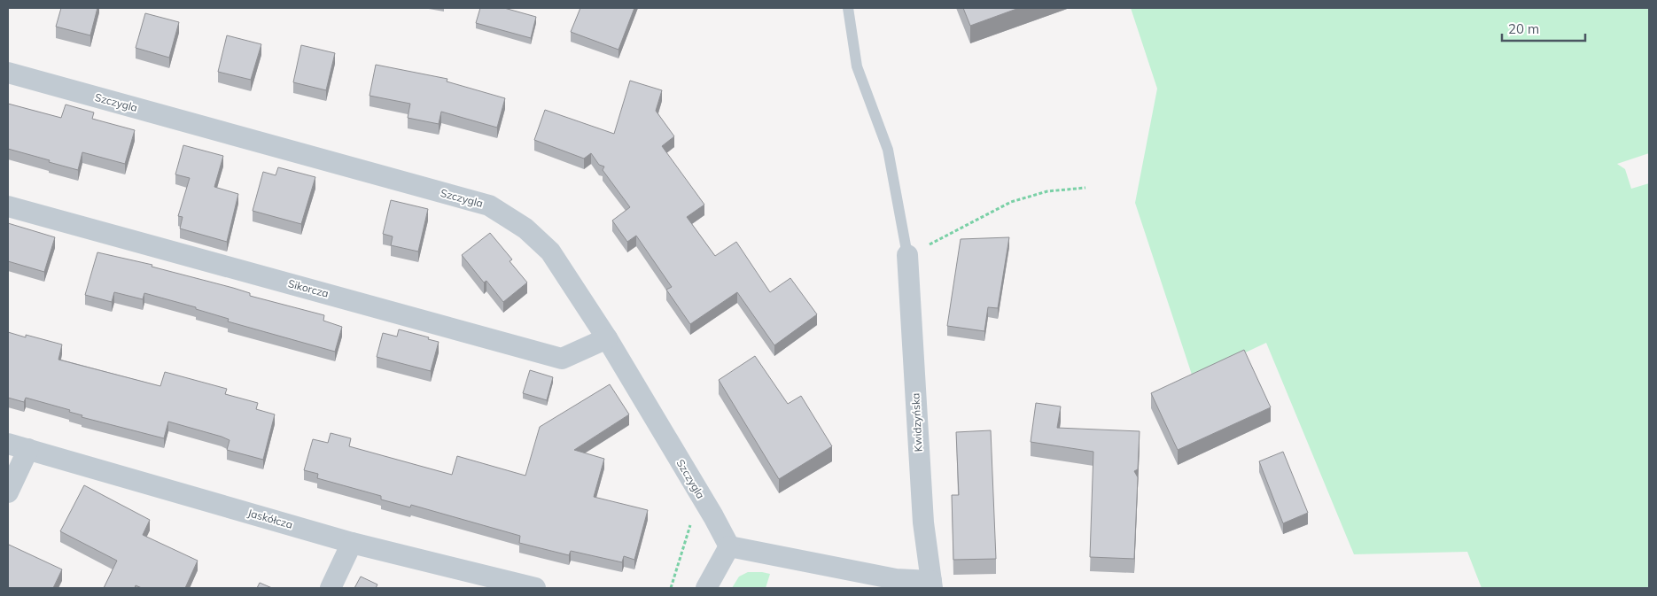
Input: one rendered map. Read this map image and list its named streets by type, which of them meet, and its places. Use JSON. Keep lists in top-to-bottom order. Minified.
{"streets":{"street":["Szczygla","Sikorcza","Kwidzyńska","Jaskółcza"]},"crossings":[["Szczygla","Sikorcza"]],"scale_bar":"20 m"}
